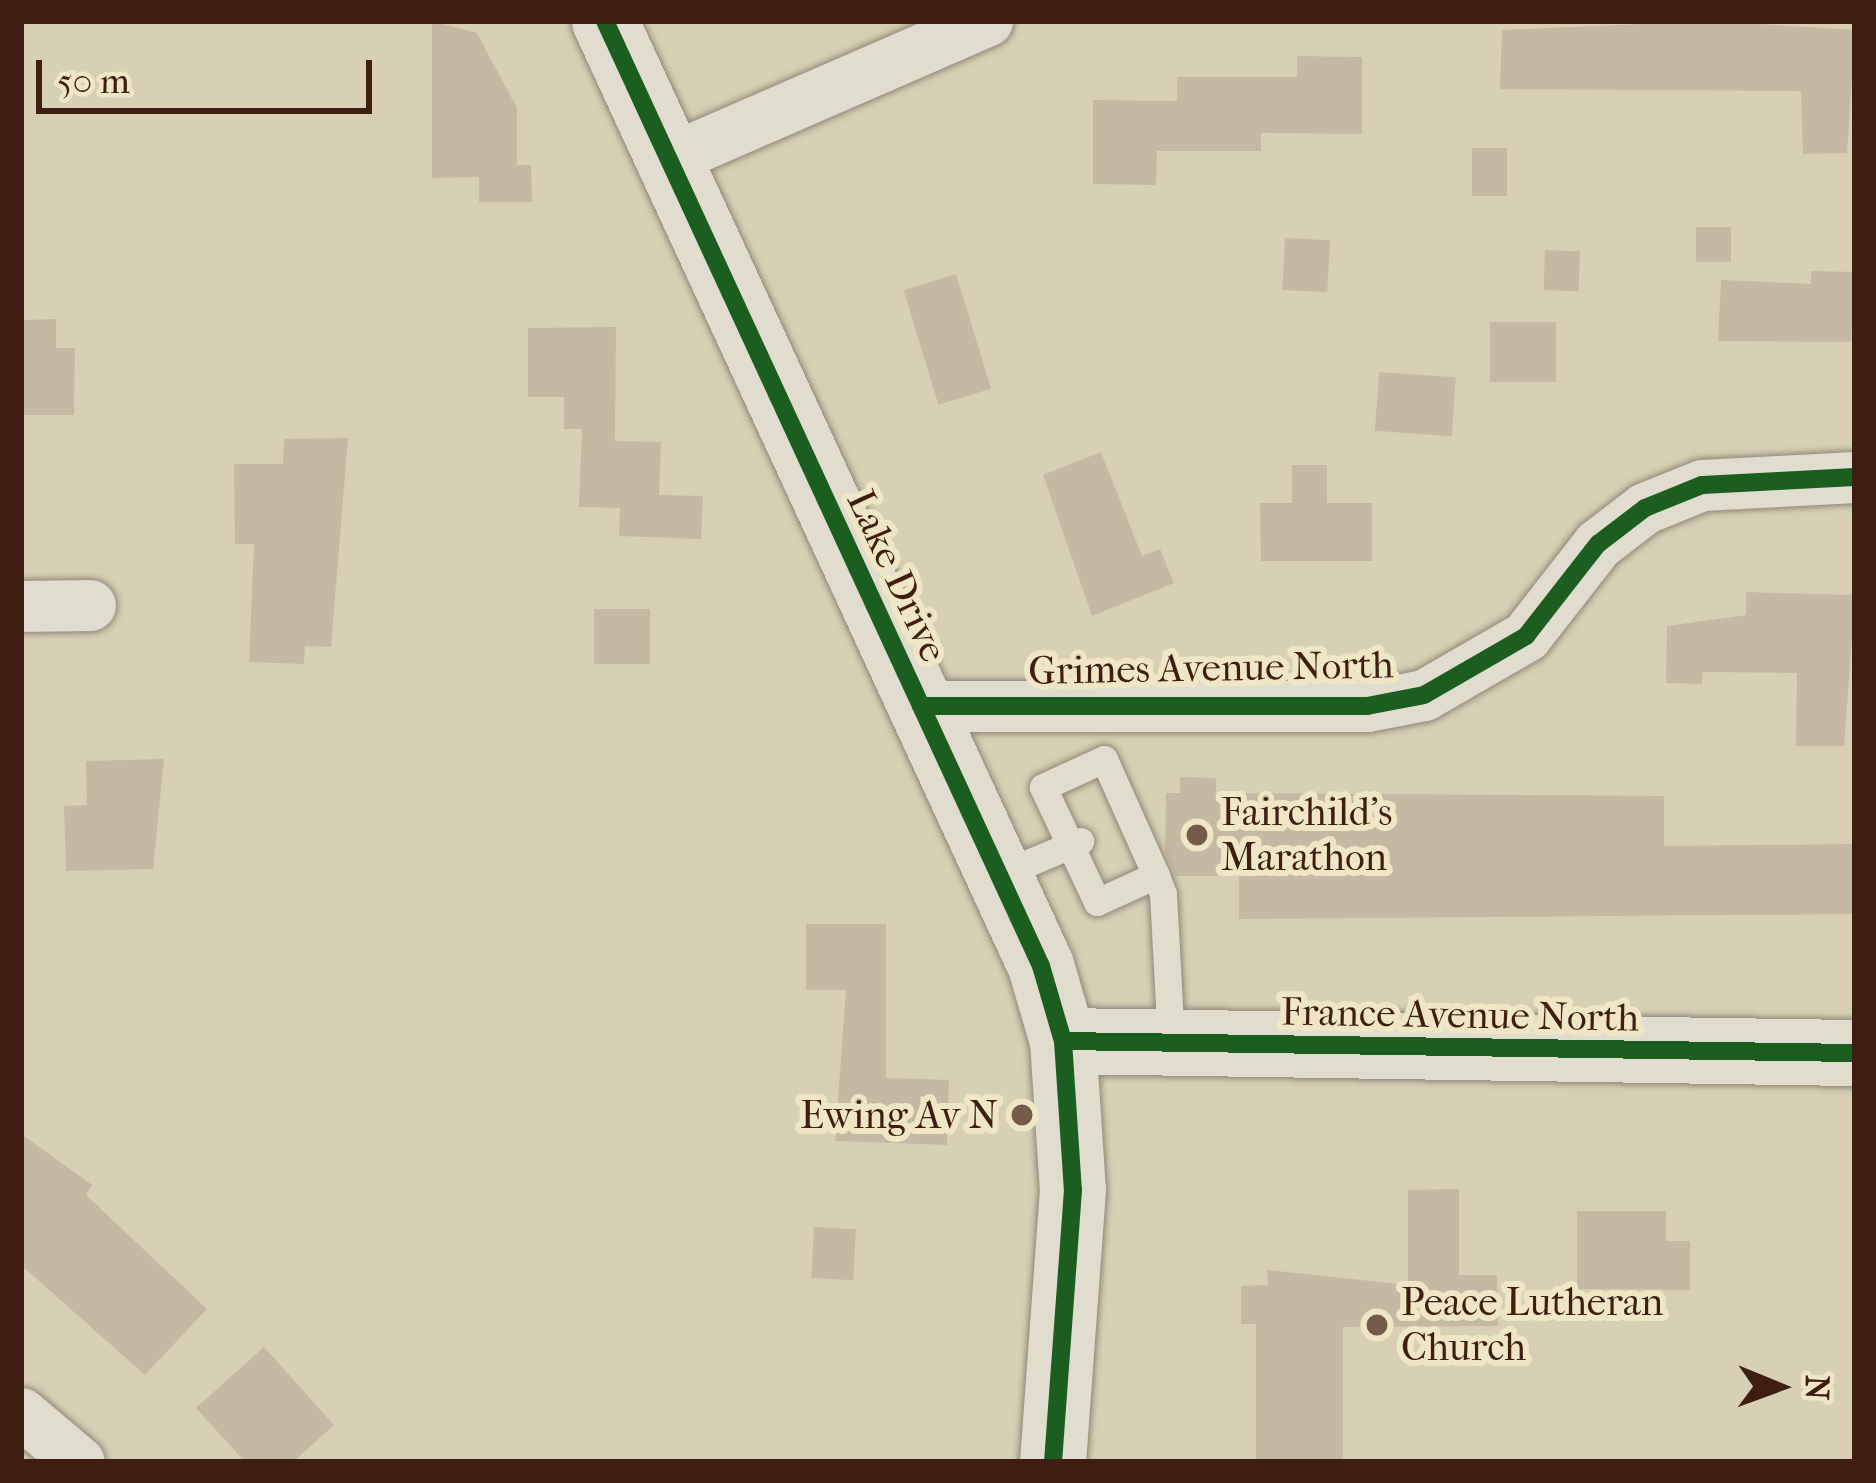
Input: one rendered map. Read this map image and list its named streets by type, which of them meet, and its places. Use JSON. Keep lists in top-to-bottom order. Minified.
{"streets":{"street":["Lake Drive","Grimes Avenue North","France Avenue North"]},"crossings":[["Lake Drive","Grimes Avenue North"],["Lake Drive","France Avenue North"]],"places":["Fairchild's Marathon","Ewing Av N","Peace Lutheran Church"],"scale_bar":"50 m","north":"right"}
